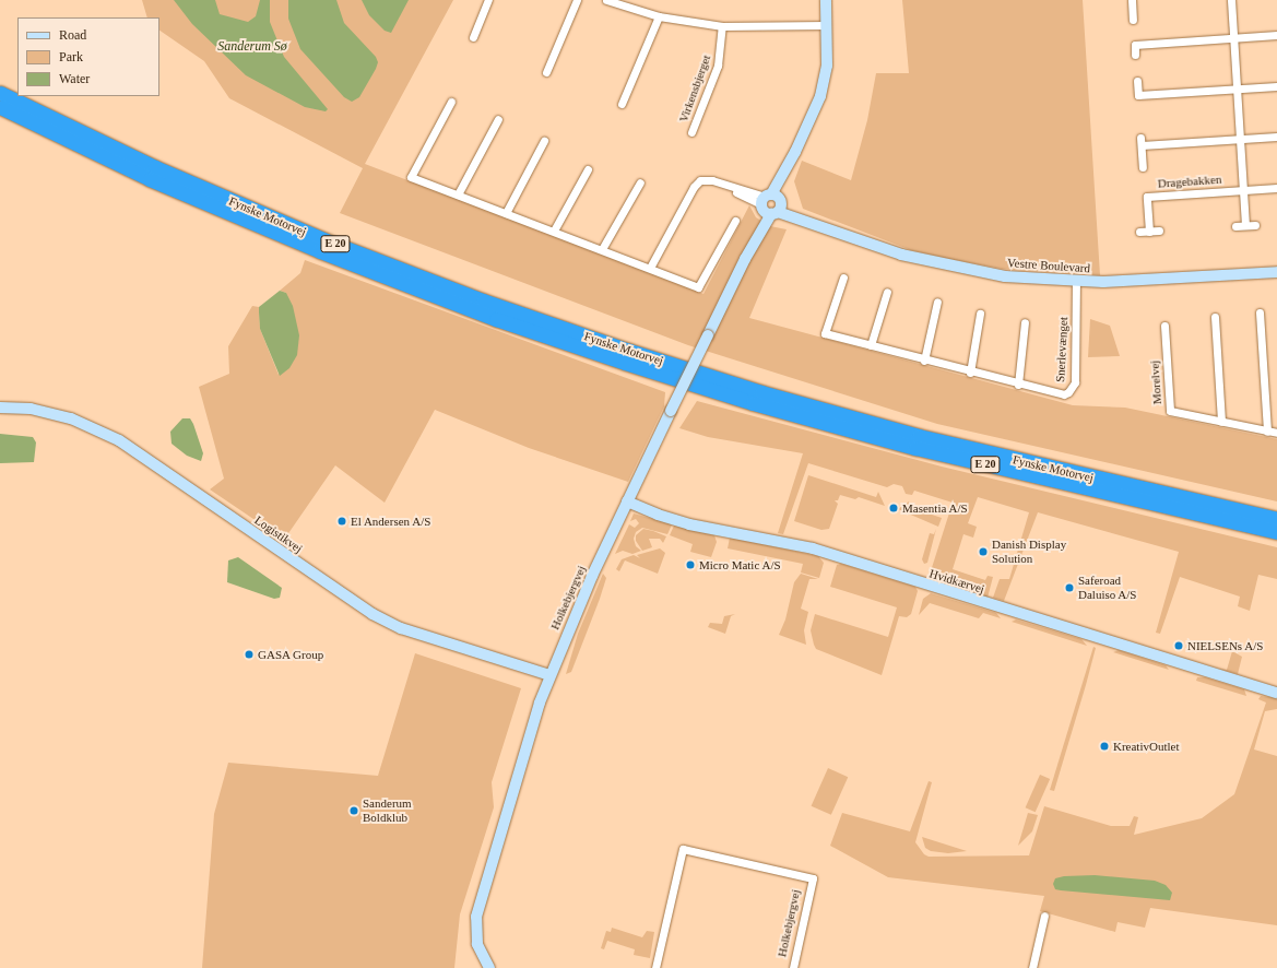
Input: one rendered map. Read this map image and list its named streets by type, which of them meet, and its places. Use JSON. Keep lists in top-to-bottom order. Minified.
{"streets":{"highway":["Fynske Motorvej","E 20"],"street":["Virkensbjerget","Dragebakken","Vestre Boulevard","Snerlevænget","Morelvej","Logistikvej","Hvidkærvej","Holkebjergvej"]},"crossings":[["Vestre Boulevard","Snerlevænget"],["Vestre Boulevard","Holkebjergvej"],["Logistikvej","Holkebjergvej"],["Hvidkærvej","Holkebjergvej"]],"water":["Sanderum Sø"],"places":["Masentia A/S","El Andersen A/S","Danish Display Solution","Micro Matic A/S","Saferoad Daluiso A/S","NIELSENs A/S","GASA Group","KreativOutlet","Sanderum Boldklub"],"legend":["Road","Park","Water"]}
